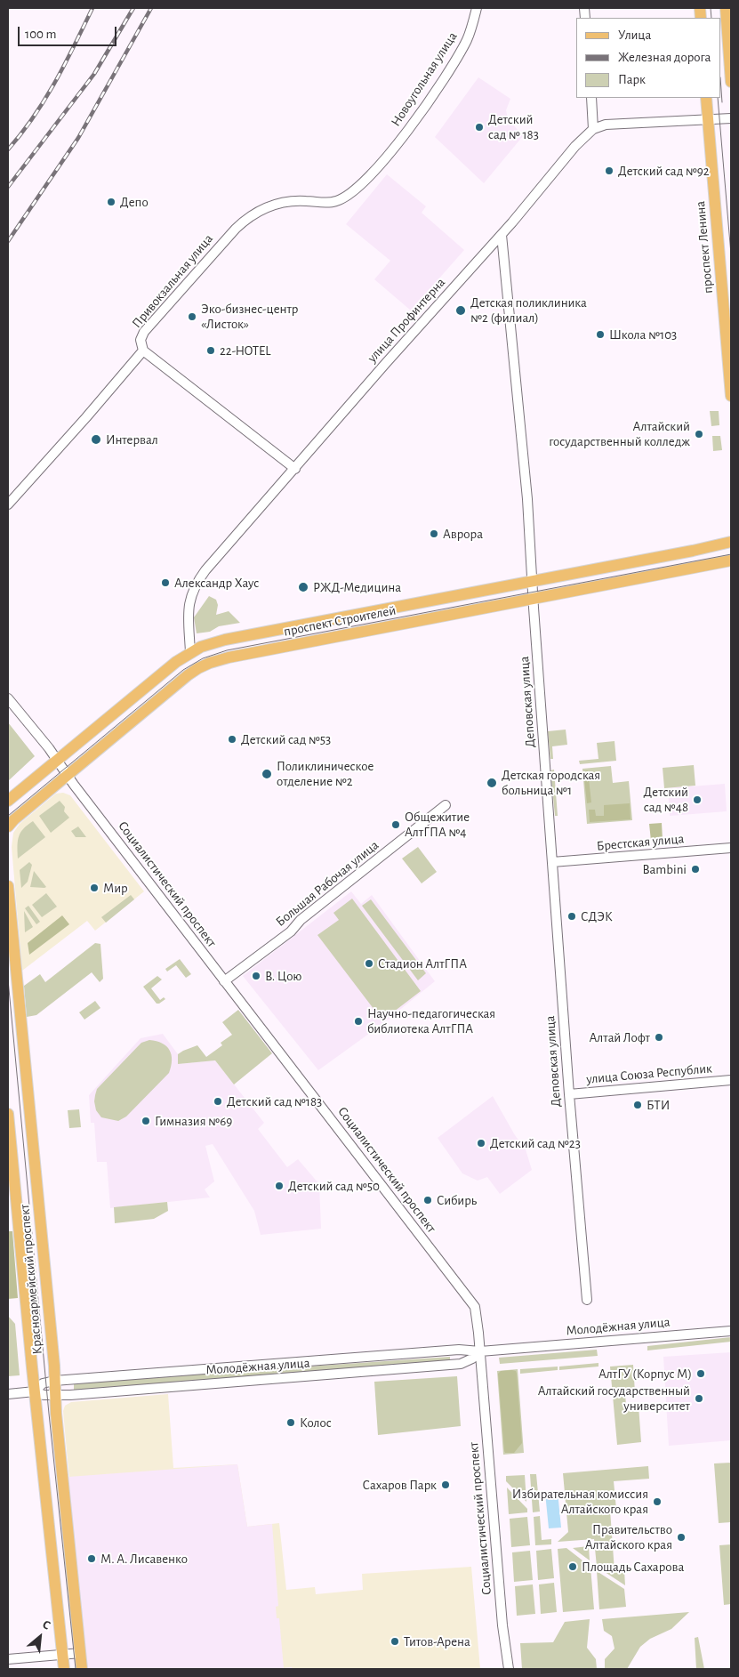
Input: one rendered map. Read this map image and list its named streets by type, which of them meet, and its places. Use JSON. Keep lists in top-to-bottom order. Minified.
{"streets":{"main road":["проспект Ленина","проспект Строителей","Красноармейский проспект"],"street":["Новоугольная улица","Привокзальная улица","улица Профинтерна","Деповская улица","Брестская улица","Большая Рабочая улица","Социалистический проспект","улица Союза Республик","Молодёжная улица"]},"crossings":[["Новоугольная улица","Привокзальная улица"],["улица Профинтерна","проспект Строителей"],["улица Профинтерна","Деповская улица"],["проспект Строителей","Деповская улица"],["проспект Строителей","Социалистический проспект"],["Деповская улица","Брестская улица"],["Деповская улица","улица Союза Республик"],["Большая Рабочая улица","Социалистический проспект"],["Социалистический проспект","Молодёжная улица"],["Красноармейский проспект","Молодёжная улица"]],"places":["Детский сад № 183","Детский сад №92","Депо","Детская поликлиника №2 (филиал)","Эко-бизнес-центр «Листок»","Школа №103","22-HOTEL","Алтайский государственный колледж","Интервал","Аврора","Александр Хаус","РЖД-Медицина","Детский сад №53","Поликлиническое отделение №2","Детская городская больница №1","Детский сад №48","Общежитие АлтГПА №4","Bambini","Мир","СДЭК","Стадион АлтГПА","В. Цою","Научно-педагогическая библиотека АлтГПА","Алтай Лофт","Детский сад №183","БТИ","Гимназия №69","Детский сад №23","Детский сад №50","Сибирь","АлтГУ (Корпус М)","Алтайский государственный университет","Колос","Сахаров Парк","Избирательная комиссия Алтайского края","Правительство Алтайского края","М. А. Лисавенко","Площадь Сахарова","Титов-Арена"],"legend":["Улица","Железная дорога","Парк"],"scale_bar":"100 m","north":"top right"}
